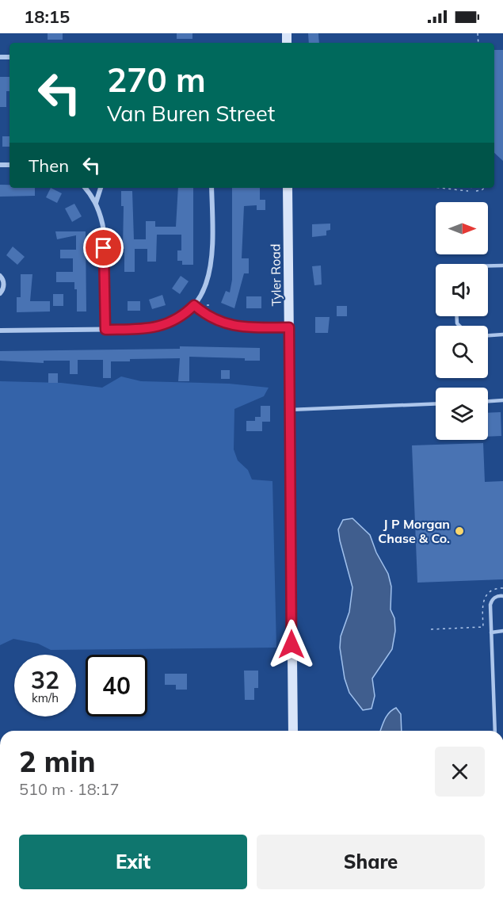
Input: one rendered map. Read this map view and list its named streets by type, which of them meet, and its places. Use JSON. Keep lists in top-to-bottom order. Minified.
{"streets":{"street":["Tyler Road"]},"places":["J P Morgan Chase & Co."],"north":"right","page":{"status":"18:15","turn":["270 m","Van Buren Street"],"then":"Then","speed":"32 km/h","limit":"40","heading":["2 min","510 m · 18:17"],"buttons":["Exit","Share"]}}
